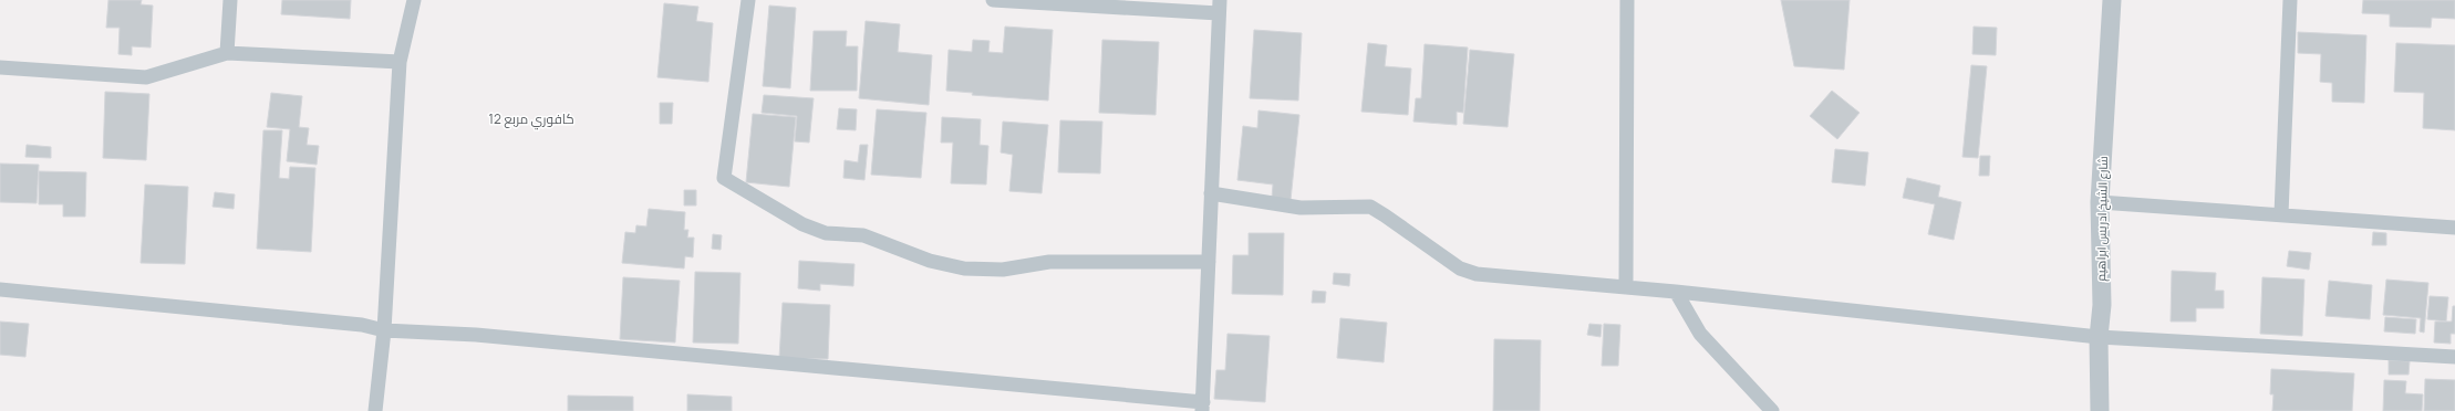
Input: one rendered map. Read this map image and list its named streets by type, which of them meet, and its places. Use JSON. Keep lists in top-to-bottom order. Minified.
{"streets":{"street":["شارع الشيخ ادريس ابراهيم"]},"districts":["كافوري مربع 12"]}
